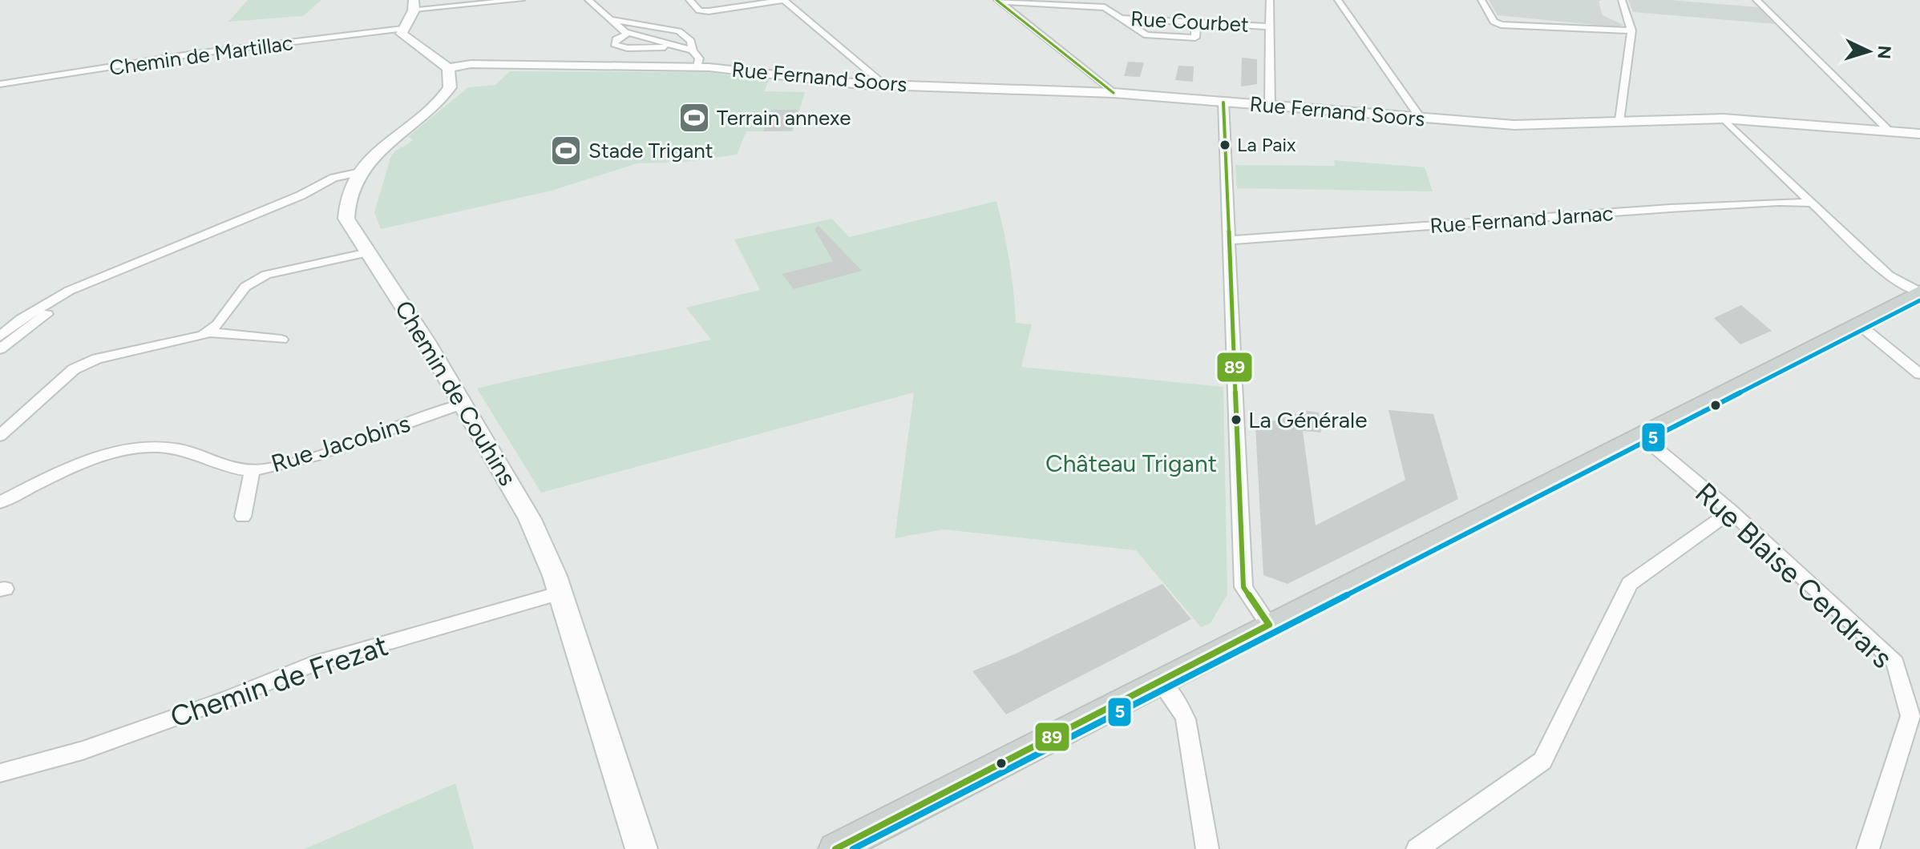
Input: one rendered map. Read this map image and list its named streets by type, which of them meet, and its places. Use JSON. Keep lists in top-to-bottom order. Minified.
{"streets":{"street":["Rue Courbet","Chemin de Martillac","Rue Fernand Soors","Rue Fernand Jarnac","Chemin de Couhins","Rue Jacobins","Rue Blaise Cendrars","Chemin de Frezat"]},"crossings":[["Rue Fernand Soors","Chemin de Couhins"],["Chemin de Couhins","Rue Jacobins"],["Chemin de Couhins","Chemin de Frezat"]],"parks":["Château Trigant"],"places":{"sports":["Terrain annexe","Stade Trigant"],"other":["La Paix","La Générale"]},"lines":["transit line 89","transit line 5"],"north":"right"}
